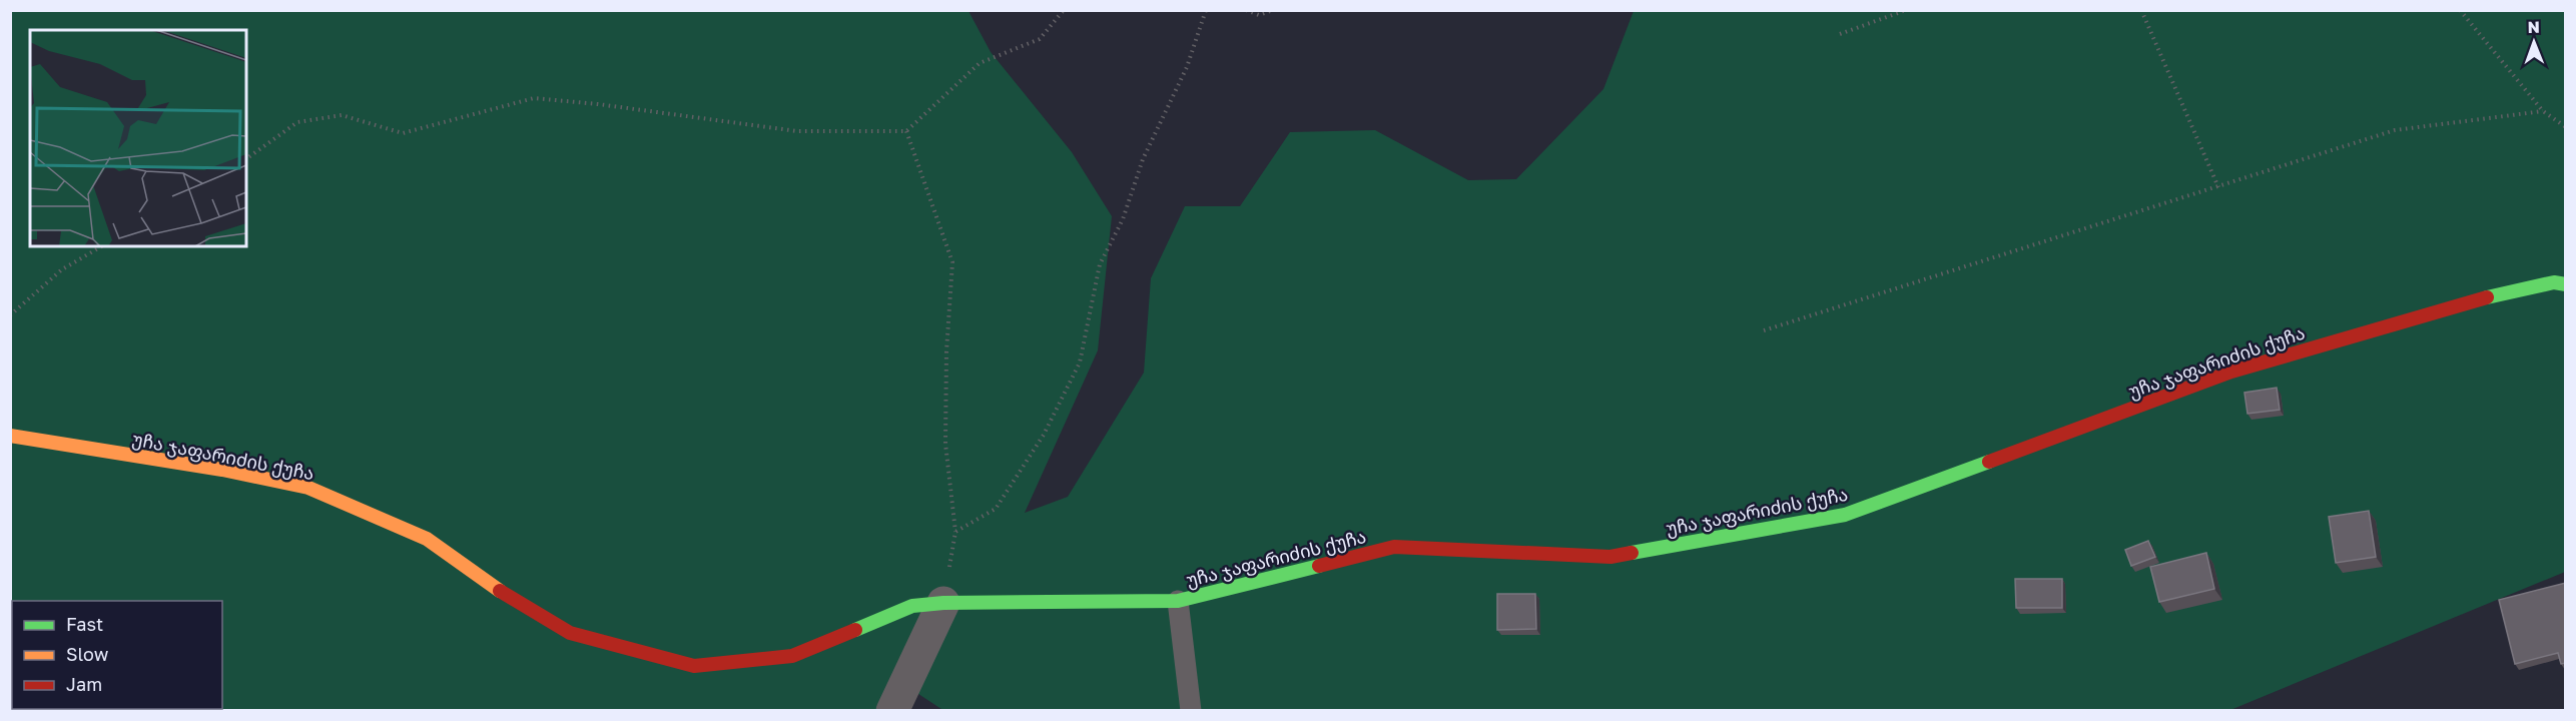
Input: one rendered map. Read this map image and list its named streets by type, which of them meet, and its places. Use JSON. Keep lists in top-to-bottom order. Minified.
{"streets":{"street":["უჩა ჯაფარიძის ქუჩა"]},"legend":["Fast","Slow","Jam"],"north":"top"}
